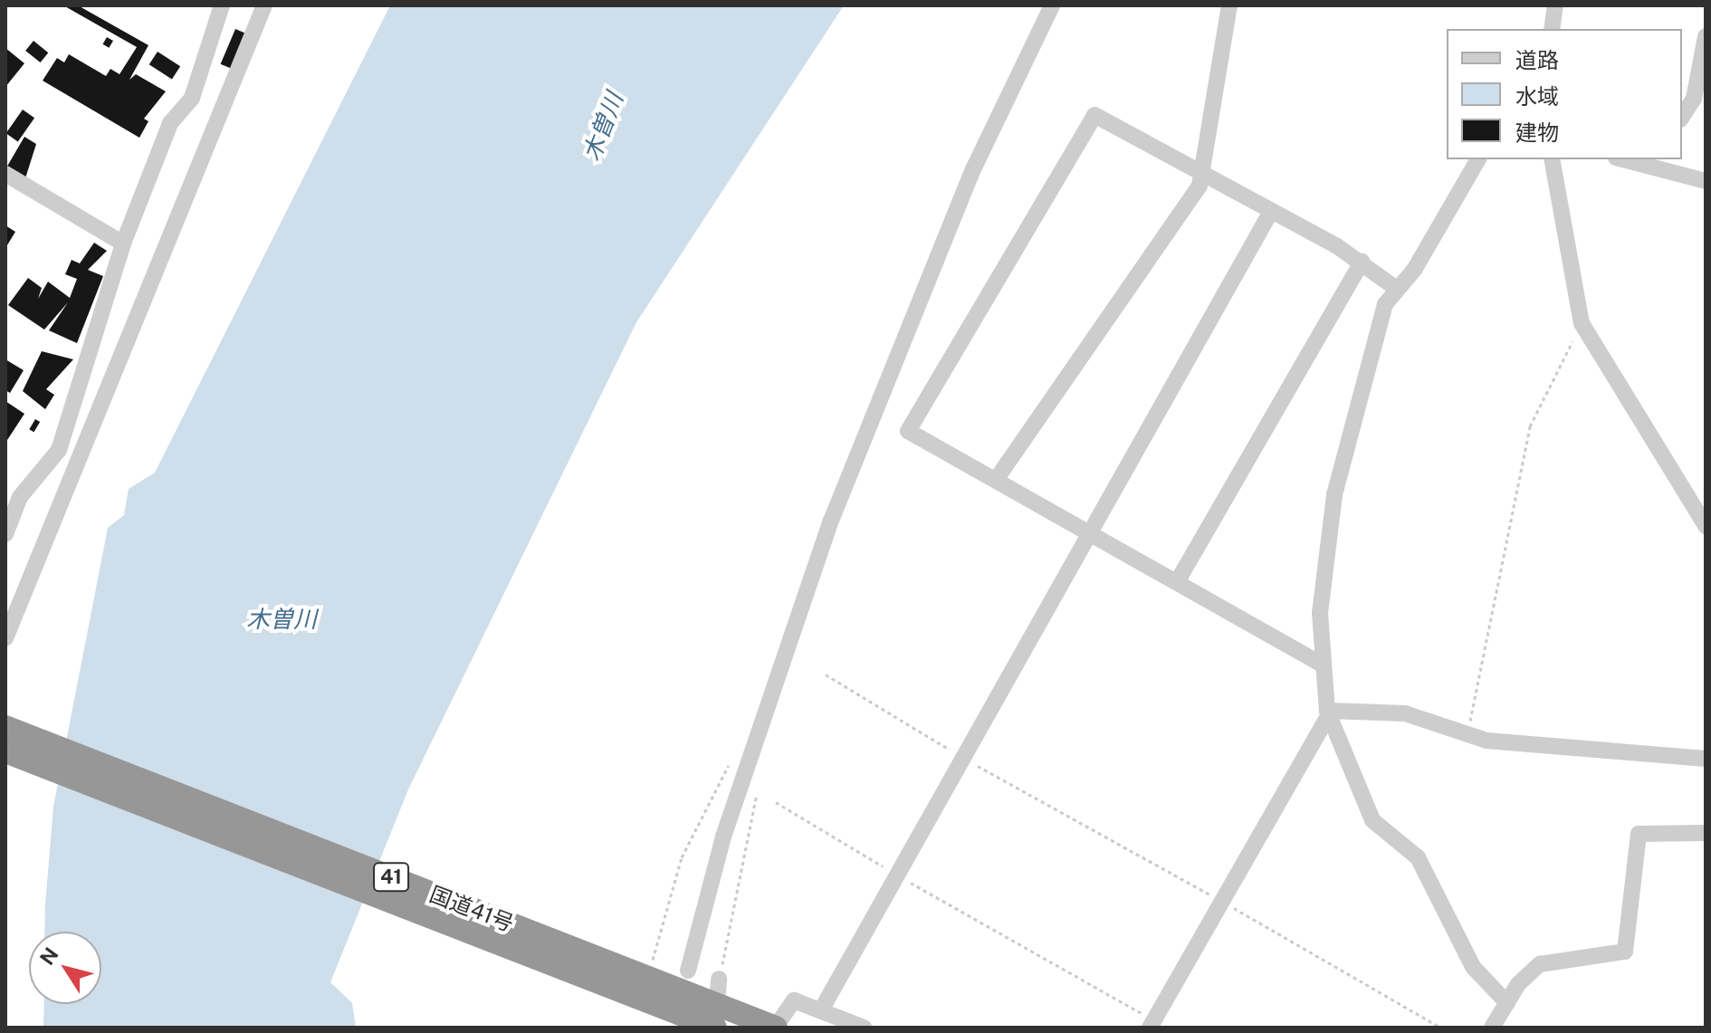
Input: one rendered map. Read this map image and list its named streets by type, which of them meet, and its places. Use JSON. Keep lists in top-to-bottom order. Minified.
{"streets":{"highway":["41","国道41号"]},"water":["木曽川"],"legend":["道路","水域","建物"],"north":"top left"}
